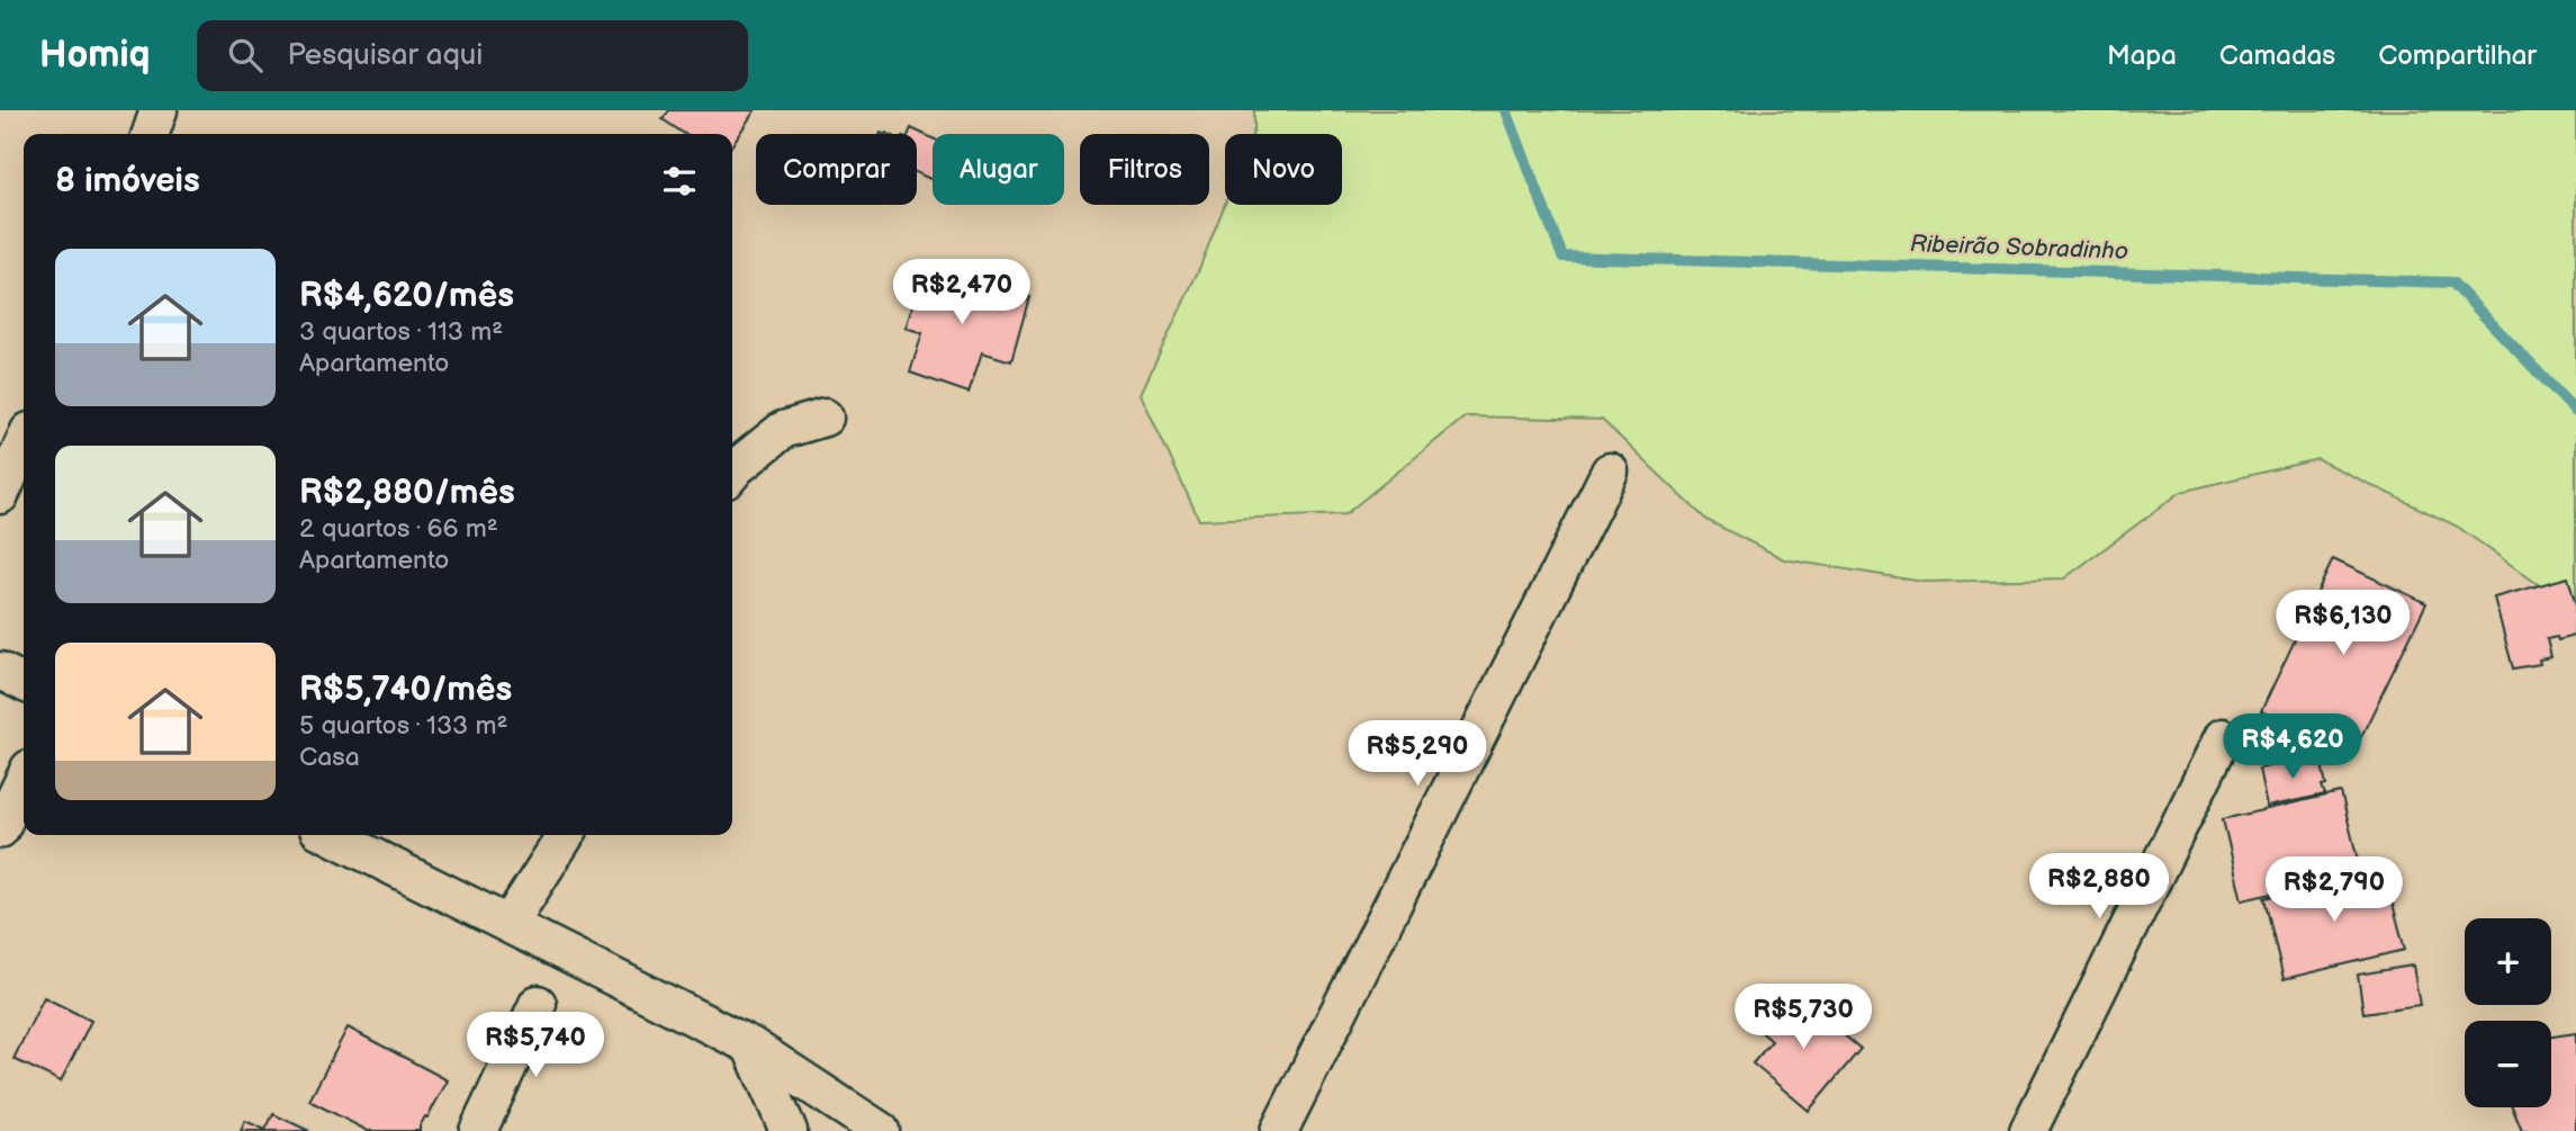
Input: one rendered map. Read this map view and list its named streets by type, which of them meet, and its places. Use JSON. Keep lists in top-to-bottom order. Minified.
{"water":["Ribeirão Sobradinho"],"page":{"header":"Homiq","search":"Pesquisar aqui","nav":["Mapa","Camadas","Compartilhar"],"chip":["Comprar","Alugar","Filtros","Novo"],"heading":"8 imóveis","list":[{"name":"R$4,620/mês","note":"3 quartos · 113 m² · Apartamento"},{"name":"R$2,880/mês","note":"2 quartos · 66 m² · Apartamento"},{"name":"R$5,740/mês","note":"5 quartos · 133 m² · Casa"}],"price":["R$2,470","R$6,130","R$4,620","R$5,290","R$2,880","R$2,790","R$5,730","R$5,740"],"map_buttons":["+","−"]}}
